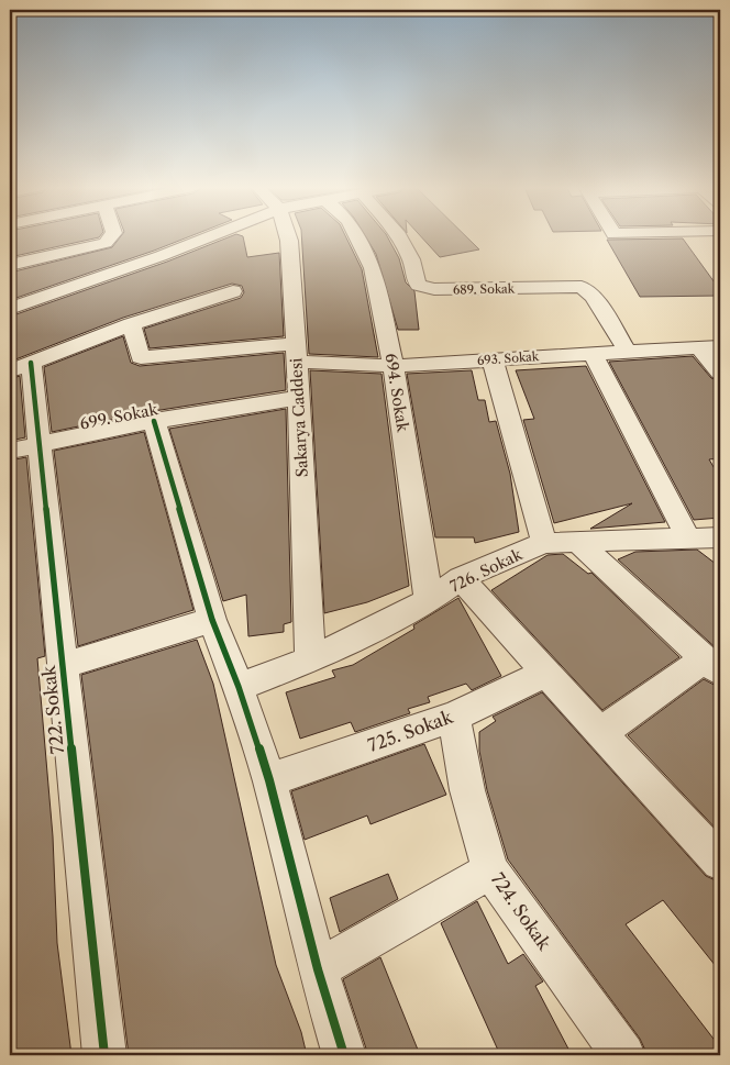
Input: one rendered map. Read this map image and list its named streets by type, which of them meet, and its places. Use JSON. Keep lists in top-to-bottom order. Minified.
{"streets":{"street":["689. Sokak","693. Sokak","694. Sokak","699. Sokak","Sakarya Caddesi","726. Sokak","722. Sokak","725. Sokak","724. Sokak"]},"crossings":[["689. Sokak","693. Sokak"],["693. Sokak","694. Sokak"],["693. Sokak","Sakarya Caddesi"],["694. Sokak","726. Sokak"],["699. Sokak","Sakarya Caddesi"],["699. Sokak","722. Sokak"],["Sakarya Caddesi","726. Sokak"],["725. Sokak","724. Sokak"]]}
